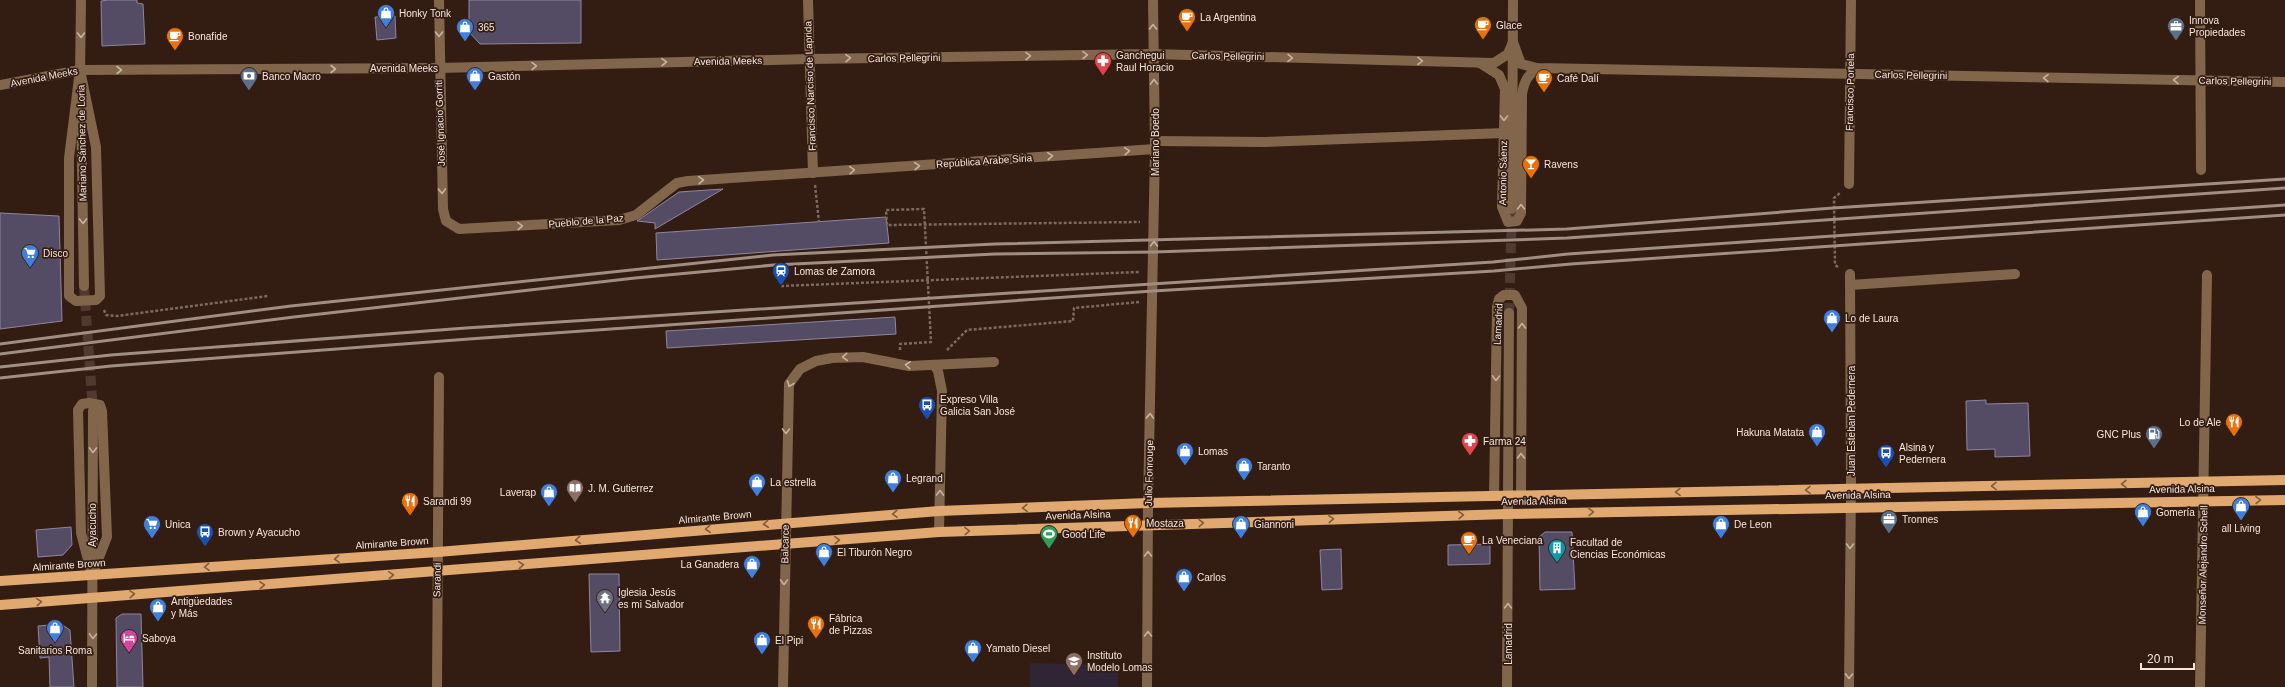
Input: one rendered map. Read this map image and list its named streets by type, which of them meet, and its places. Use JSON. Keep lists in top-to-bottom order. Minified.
{"streets":{"main road":["Avenida Alsina","Almirante Brown"],"street":["Carlos Pellegrini","Avenida Meeks","Francisco Narciso de Laprida","Francisco Portela","José Ignacio Gorriti","Mariano Boedo","Mariano Sánchez de Loria","República Arabe Siria","Antonio Sáenz","Pueblo de la Paz","Lamadrid","Juan Esteban Pedernera","Julio Fonrouge","Ayacucho","Balcarce","Monseñor Alejandro Schell","Sarandi"]},"crossings":[["Carlos Pellegrini","Avenida Meeks"],["Carlos Pellegrini","Francisco Narciso de Laprida"],["Carlos Pellegrini","Francisco Portela"],["Carlos Pellegrini","Mariano Boedo"],["Carlos Pellegrini","Antonio Sáenz"],["Avenida Meeks","Francisco Narciso de Laprida"],["Avenida Meeks","José Ignacio Gorriti"],["Avenida Meeks","Mariano Sánchez de Loria"],["Francisco Narciso de Laprida","República Arabe Siria"],["Francisco Narciso de Laprida","Pueblo de la Paz"],["José Ignacio Gorriti","Pueblo de la Paz"],["Mariano Boedo","República Arabe Siria"],["Mariano Boedo","Julio Fonrouge"],["República Arabe Siria","Antonio Sáenz"],["República Arabe Siria","Pueblo de la Paz"],["Lamadrid","Avenida Alsina"],["Juan Esteban Pedernera","Avenida Alsina"],["Julio Fonrouge","Avenida Alsina"],["Avenida Alsina","Almirante Brown"],["Avenida Alsina","Balcarce"],["Avenida Alsina","Monseñor Alejandro Schell"],["Almirante Brown","Ayacucho"],["Almirante Brown","Balcarce"],["Almirante Brown","Sarandi"]],"one_way":["Avenida Meeks","José Ignacio Gorriti","Mariano Boedo","República Arabe Siria","Pueblo de la Paz","Juan Esteban Pedernera","Julio Fonrouge","Ayacucho"],"places":{"shop":["Honky Tonk","365","Gastón","Lo de Laura","Hakuna Matata","Lomas","Taranto","Legrand","La estrella","Laverap","all Living","Gomería","Giannoni","De Leon","El Tiburón Negro","La Ganadera","Carlos","Antigüedades y Más","Sanitarios Roma","El Pipi","Yamato Diesel"],"cafe":["La Argentina","Glace","Bonafide","Café Dalí","La Veneciana"],"office":["Innova Propiedades","Tronnes"],"pharmacy":["Ganchegui Raul Horacio","Farma 24"],"bank":["Banco Macro"],"bar":["Ravens"],"supermarket":["Disco","Unica"],"station":["Lomas de Zamora"],"bus stop":["Expreso Villa Galicia San José","Alsina y Pedernera","Brown y Ayacucho"],"restaurant":["Lo de Ale","Sarandi 99","Mostaza","Fábrica de Pizzas"],"fuel station":["GNC Plus"],"library":["J. M. Gutierrez"],"sports":["Good Life"],"building":["Facultad de Ciencias Económicas"],"temple":["Iglesia Jesús es mi Salvador"],"hotel":["Saboya"],"school or university":["Instituto Modelo Lomas"]},"scale_bar":"20 m"}
